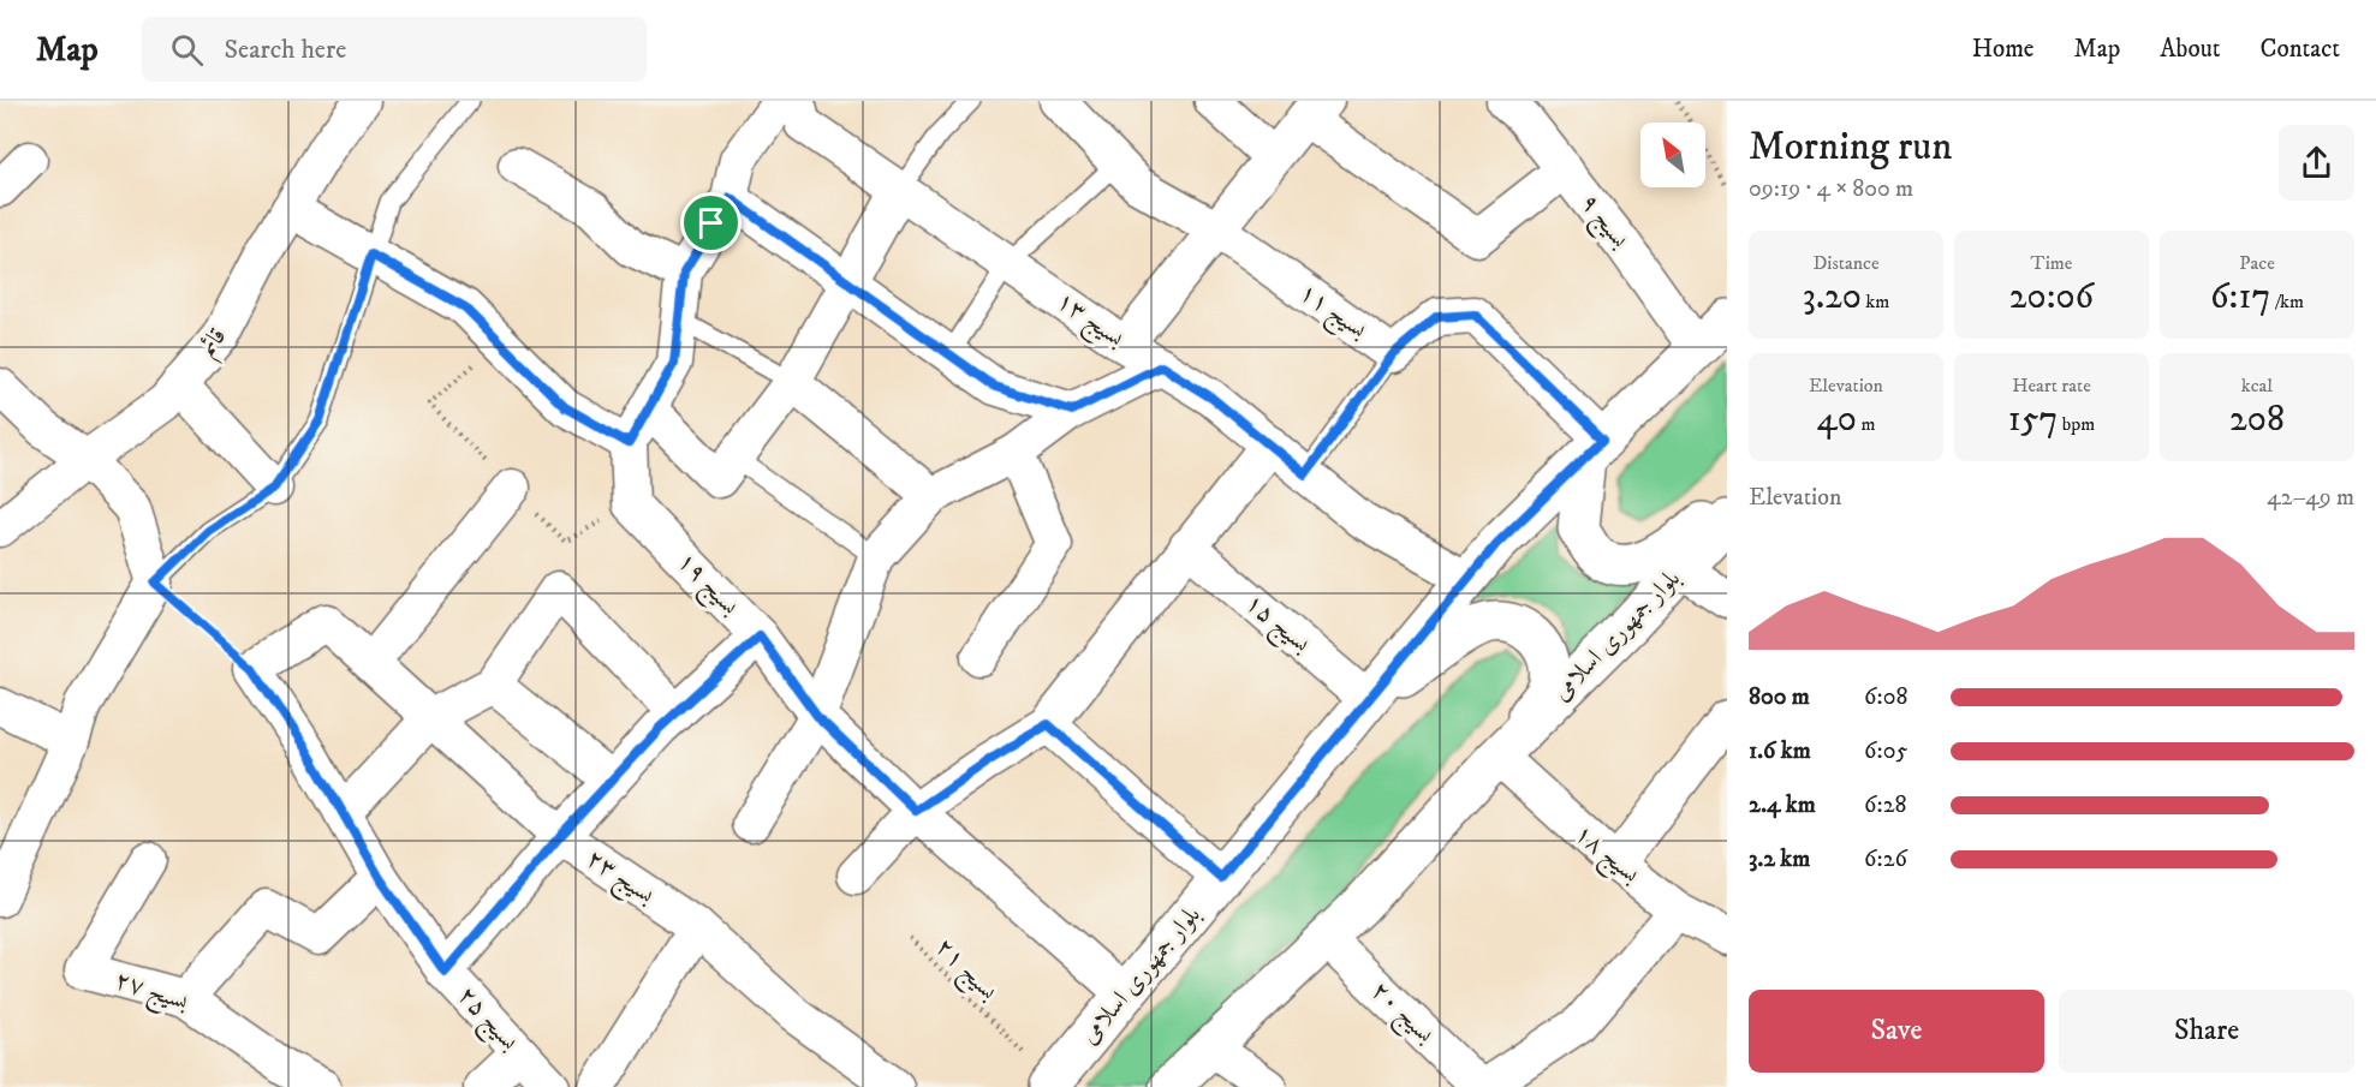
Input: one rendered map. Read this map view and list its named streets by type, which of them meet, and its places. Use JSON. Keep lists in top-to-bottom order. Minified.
{"streets":{"main road":["بلوار جمهوری اسلامی"],"street":["بسیج ۹","بسیج ۱۱","بسیج ۱۳","قائم","بسیج ۱۹","بسیج ۱۵","بسیج ۱۸","بسیج ۲۳","بسیج ۲۷","بسیج ۲۰","بسیج ۲۵"],"path":["بسیج ۲۱"]},"crossings":[["بسیج ۹","بلوار جمهوری اسلامی"],["بسیج ۱۱","بلوار جمهوری اسلامی"],["بسیج ۱۳","بلوار جمهوری اسلامی"],["بسیج ۱۹","بلوار جمهوری اسلامی"],["بسیج ۱۵","بلوار جمهوری اسلامی"],["بلوار جمهوری اسلامی","بسیج ۱۸"],["بلوار جمهوری اسلامی","بسیج ۲۰"],["بسیج ۲۳","بسیج ۲۵"]],"north":"top left","page":{"header":"Map","search":"Search here","nav":["Home","Map","About","Contact"],"heading":["Morning run","09:19 · 4 × 800 m"],"stats":[["Distance","3.20 km"],["Time","20:06"],["Pace","6:17 /km"],["Elevation","40 m"],["Heart rate","157 bpm"],["kcal","208"]],"chart":["Elevation","42–49 m"],"list":[{"name":"800 m","note":"6:08"},{"name":"1.6 km","note":"6:05"},{"name":"2.4 km","note":"6:28"},{"name":"3.2 km","note":"6:26"}],"buttons":["Save","Share"]}}
